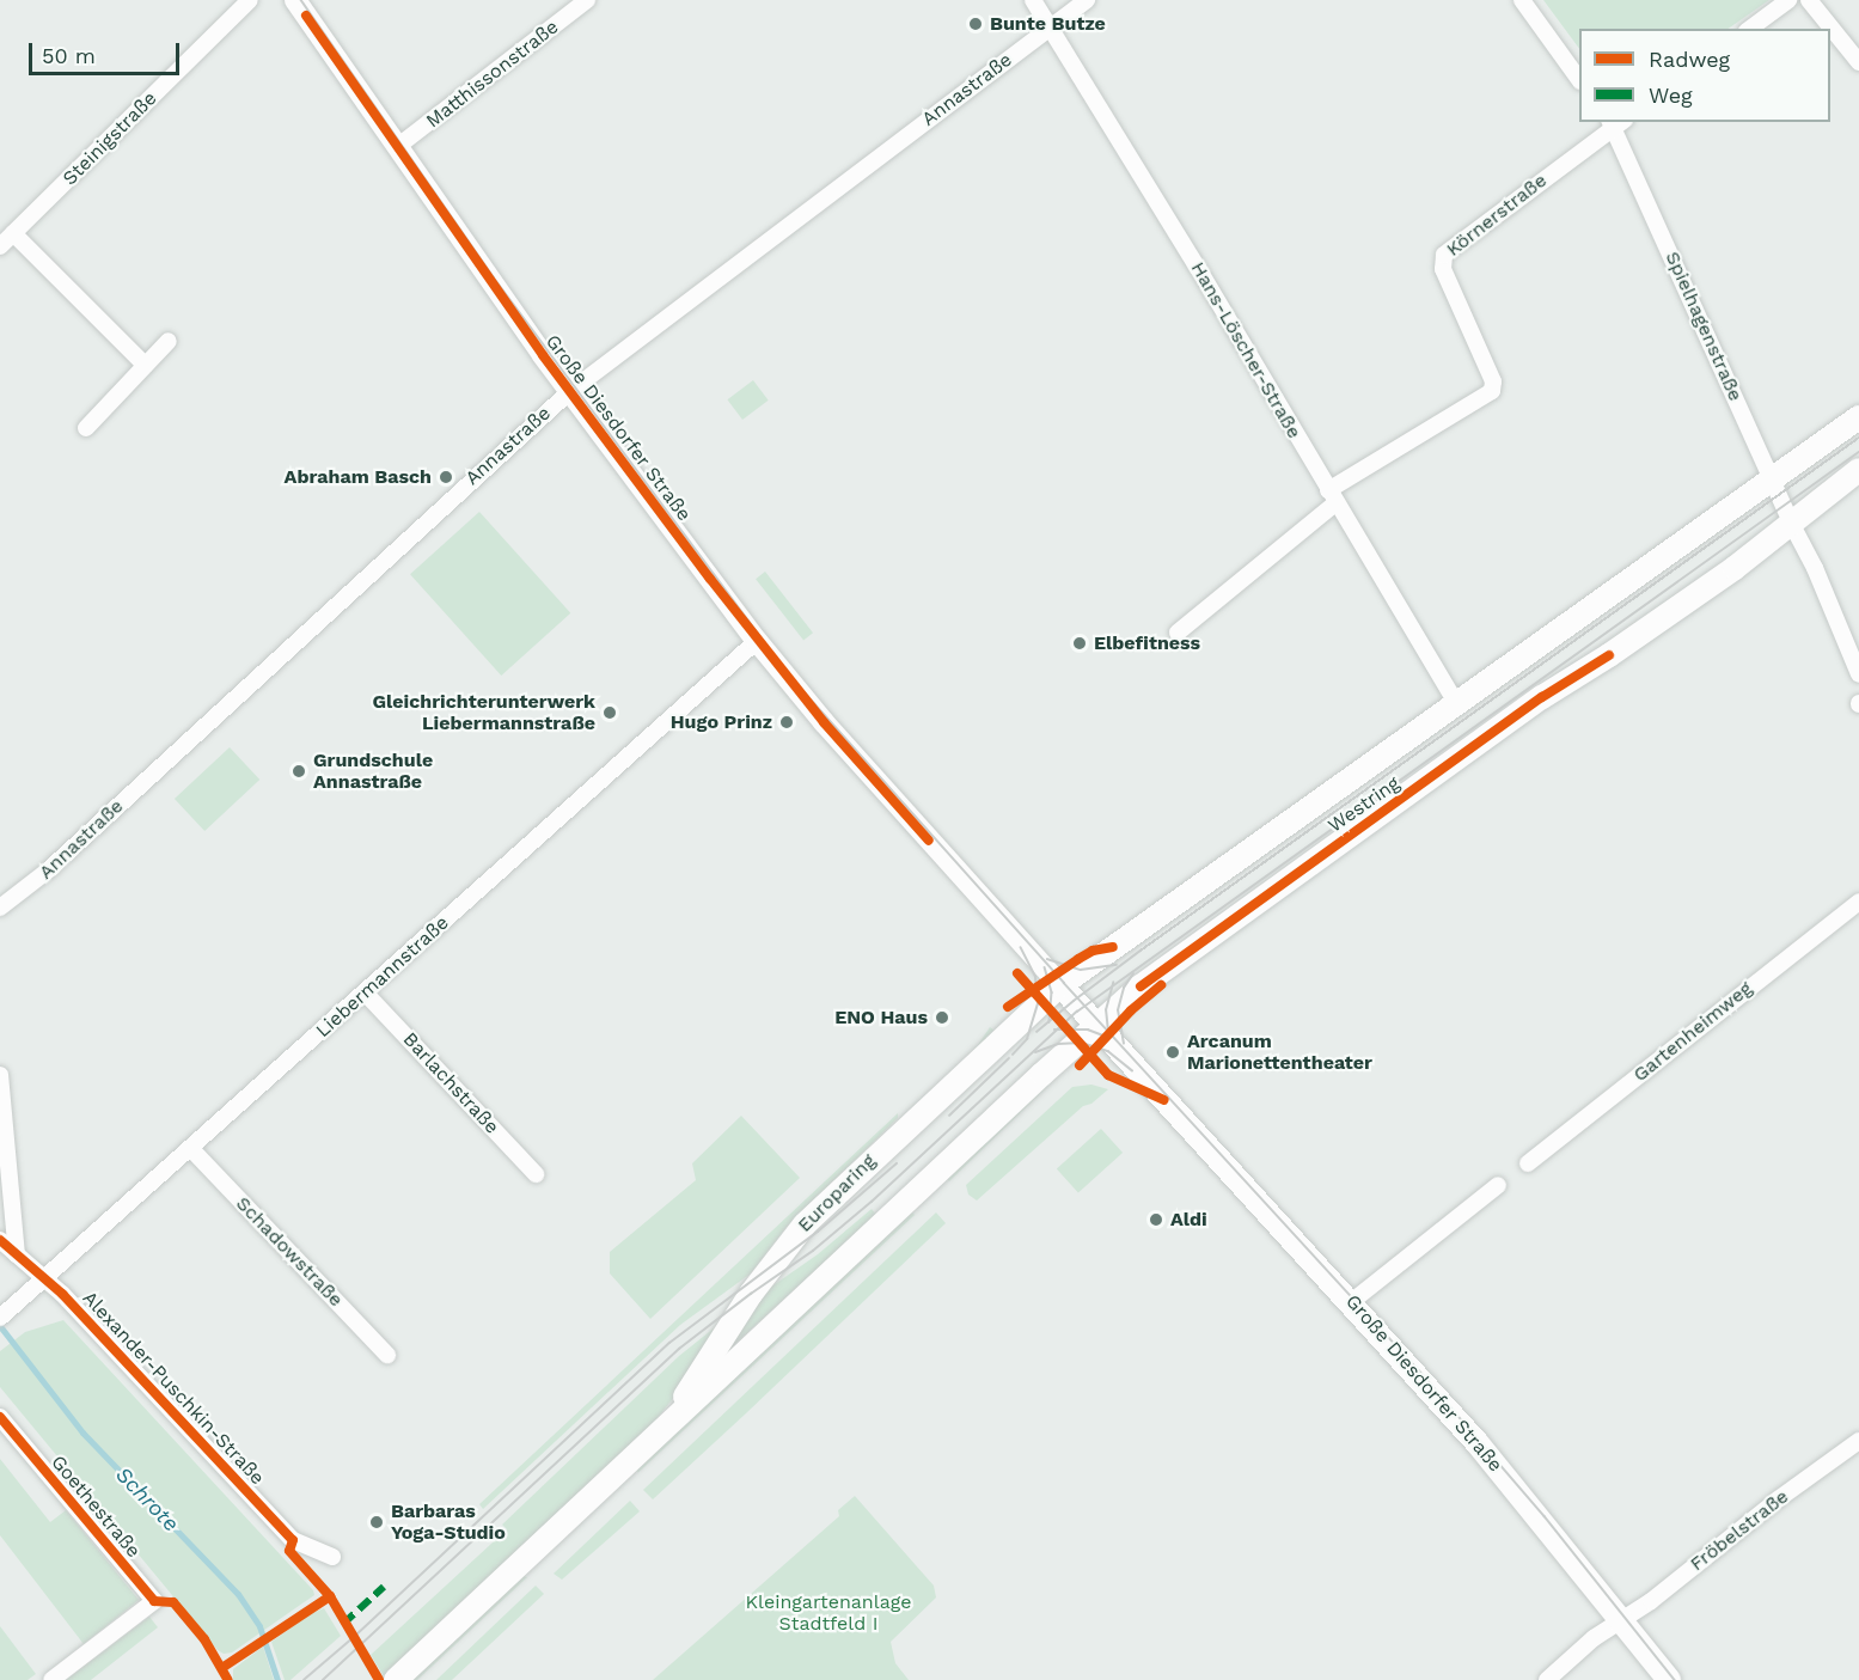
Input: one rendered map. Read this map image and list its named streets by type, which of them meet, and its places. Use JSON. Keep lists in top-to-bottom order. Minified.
{"streets":{"main road":["Große Diesdorfer Straße","Westring","Europaring"],"street":["Matthissonstraße","Annastraße","Steinigstraße","Körnerstraße","Spielhagenstraße","Hans-Löscher-Straße","Liebermannstraße","Gartenheimweg","Barlachstraße","Schadowstraße","Alexander-Puschkin-Straße","Goethestraße","Fröbelstraße"]},"crossings":[["Matthissonstraße","Große Diesdorfer Straße"],["Annastraße","Hans-Löscher-Straße"],["Annastraße","Große Diesdorfer Straße"],["Körnerstraße","Spielhagenstraße"],["Körnerstraße","Hans-Löscher-Straße"],["Spielhagenstraße","Westring"],["Hans-Löscher-Straße","Westring"],["Große Diesdorfer Straße","Westring"],["Große Diesdorfer Straße","Liebermannstraße"],["Große Diesdorfer Straße","Europaring"],["Große Diesdorfer Straße","Fröbelstraße"],["Westring","Europaring"],["Liebermannstraße","Barlachstraße"],["Liebermannstraße","Schadowstraße"],["Liebermannstraße","Alexander-Puschkin-Straße"]],"water":["Schrote"],"parks":["Kleingartenanlage Stadtfeld I"],"places":["Bunte Butze","Abraham Basch","Elbefitness","Gleichrichterunterwerk Liebermannstraße","Hugo Prinz","Grundschule Annastraße","ENO Haus","Arcanum Marionettentheater","Aldi","Barbaras Yoga-Studio"],"legend":["Radweg","Weg"],"scale_bar":"50 m"}
